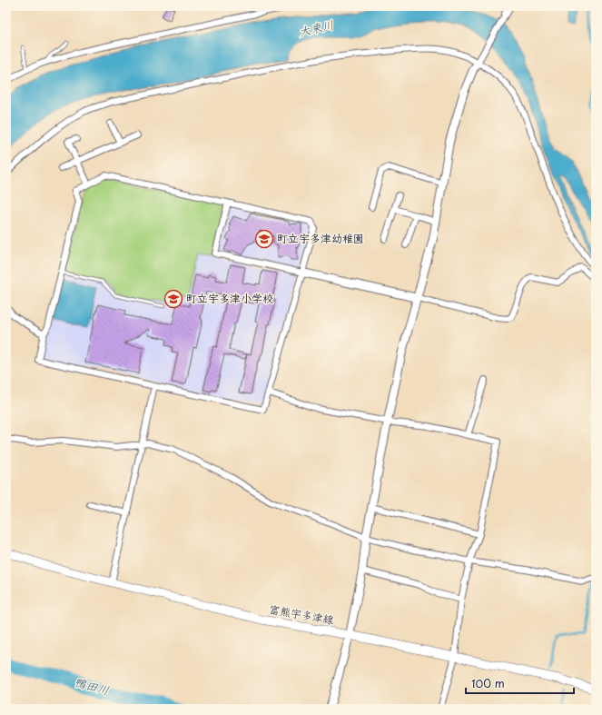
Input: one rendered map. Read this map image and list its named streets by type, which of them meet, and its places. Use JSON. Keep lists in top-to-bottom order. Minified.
{"streets":{"main road":["富熊宇多津線"]},"water":["大束川","鴨田川"],"places":{"school or university":["町立宇多津幼稚園","町立宇多津小学校"]},"scale_bar":"100 m"}
